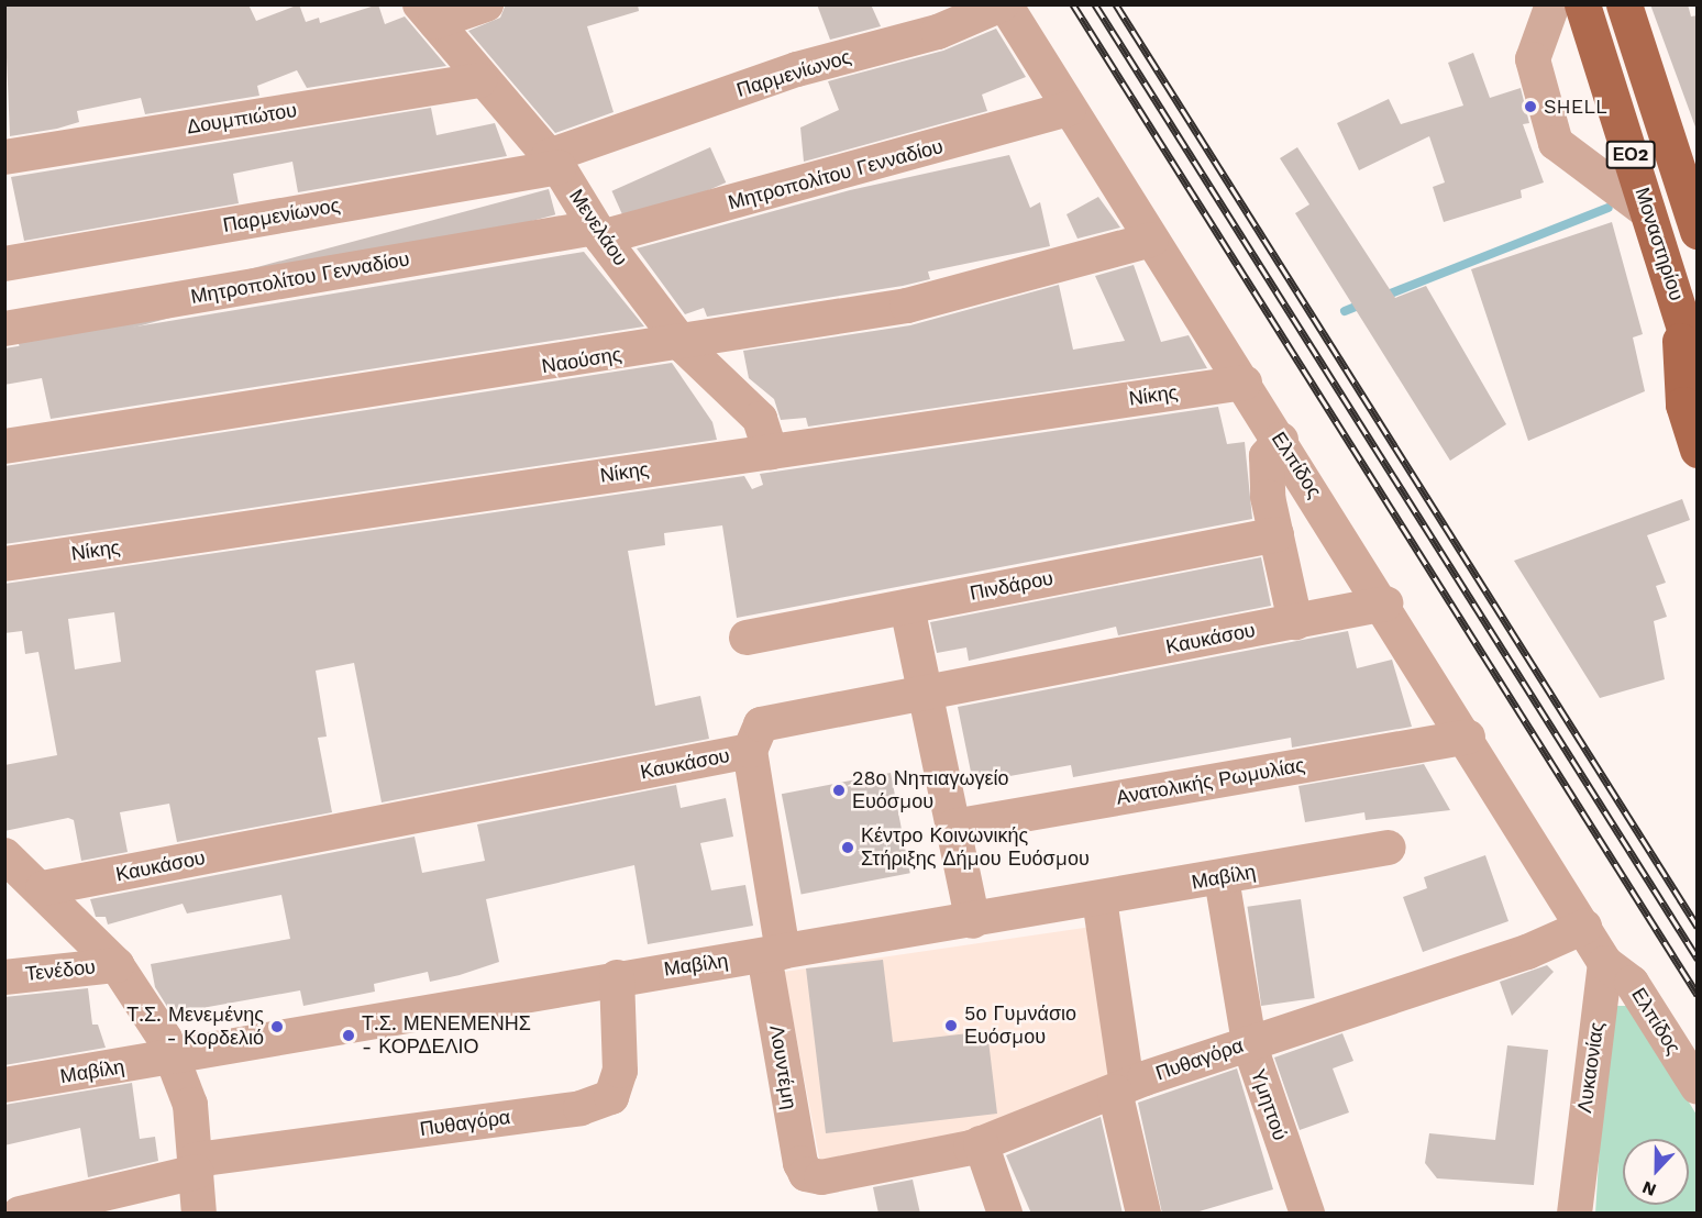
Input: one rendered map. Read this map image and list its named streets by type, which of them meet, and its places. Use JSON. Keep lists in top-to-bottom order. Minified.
{"streets":{"main road":["ΕΟ2","Μοναστηρίου"],"street":["Παρμενίωνος","Δουμπιώτου","Μητροπολίτου Γενναδίου","Μενελάου","Ναούσης","Νίκης","Ελπίδος","Πινδάρου","Καυκάσου","Ανατολικής Ρωμυλίας","Μαβίλη","Τενέδου","Πυθαγόρα","Λουντέμη","Λυκαονίας","Υμηττού"]},"crossings":[["Παρμενίωνος","Μενελάου"],["Παρμενίωνος","Ελπίδος"],["Δουμπιώτου","Μενελάου"],["Μητροπολίτου Γενναδίου","Μενελάου"],["Μητροπολίτου Γενναδίου","Ελπίδος"],["Μενελάου","Ναούσης"],["Μενελάου","Νίκης"],["Ναούσης","Ελπίδος"],["Νίκης","Ελπίδος"],["Ελπίδος","Καυκάσου"],["Ελπίδος","Ανατολικής Ρωμυλίας"],["Ελπίδος","Πυθαγόρα"],["Ελπίδος","Λυκαονίας"],["Καυκάσου","Λουντέμη"],["Μαβίλη","Πυθαγόρα"],["Μαβίλη","Λουντέμη"],["Μαβίλη","Υμηττού"],["Πυθαγόρα","Λουντέμη"],["Πυθαγόρα","Υμηττού"]],"places":["SHELL","28ο Νηπιαγωγείο Ευόσμου","Κέντρο Κοινωνικής Στήριξης Δήμου Ευόσμου","5ο Γυμνάσιο Ευόσμου","Τ.Σ. Μενεμένης - Κορδελιό","Τ.Σ. ΜΕΝΕΜΕΝΗΣ - ΚΟΡΔΕΛΙΟ"],"north":"bottom"}
